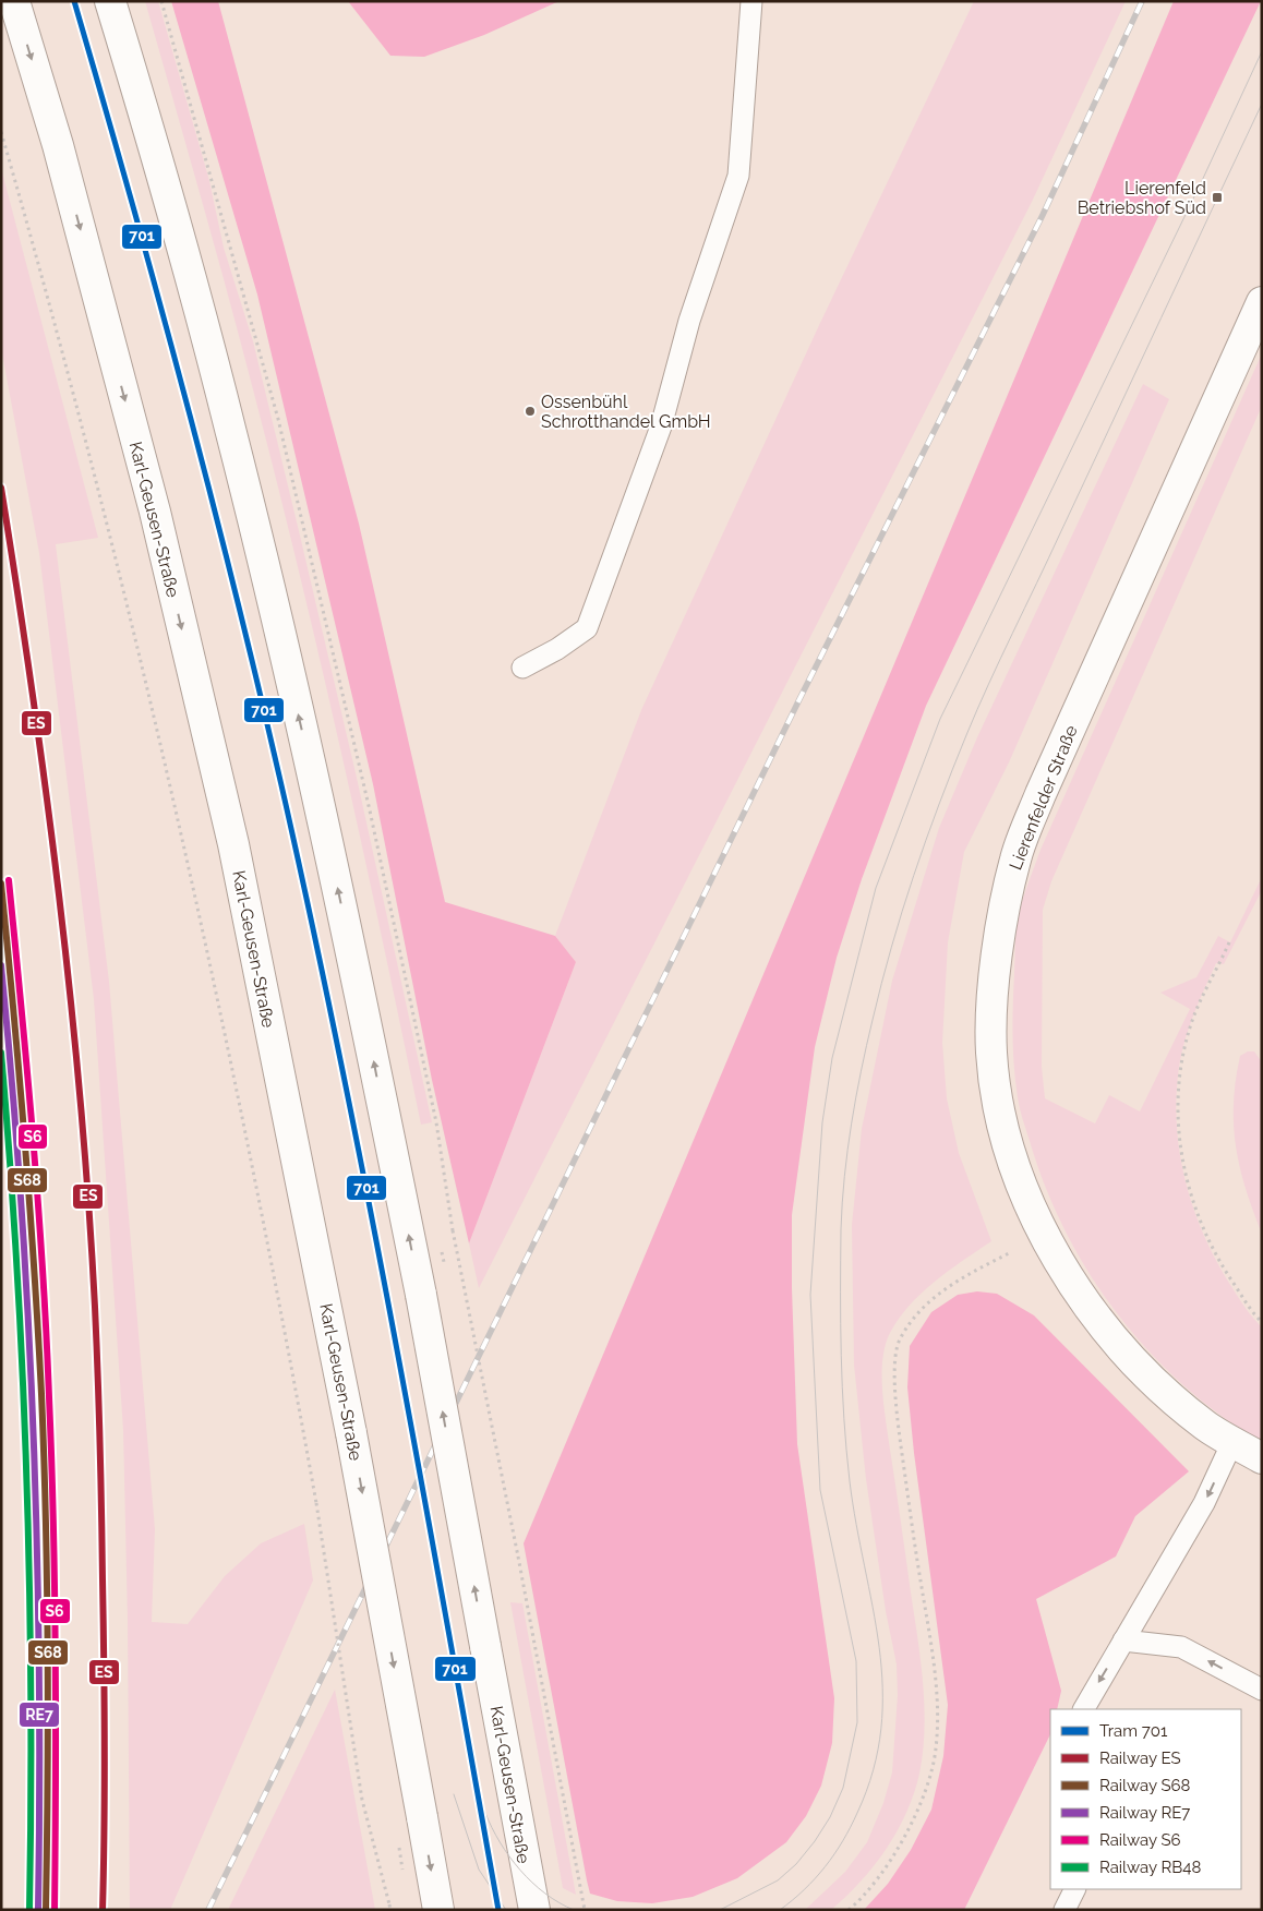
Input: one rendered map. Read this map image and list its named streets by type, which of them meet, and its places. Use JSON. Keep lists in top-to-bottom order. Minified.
{"streets":{"main road":["Karl-Geusen-Straße","Lierenfelder Straße"]},"places":{"transit":["Lierenfeld Betriebshof Süd"],"other":["Ossenbühl Schrotthandel GmbH"]},"lines":["tram line 701","rail line ES","rail line S6","rail line S68","rail line RE7","rail line RB48"],"legend":["Tram 701","Railway ES","Railway S68","Railway RE7","Railway S6","Railway RB48"]}
